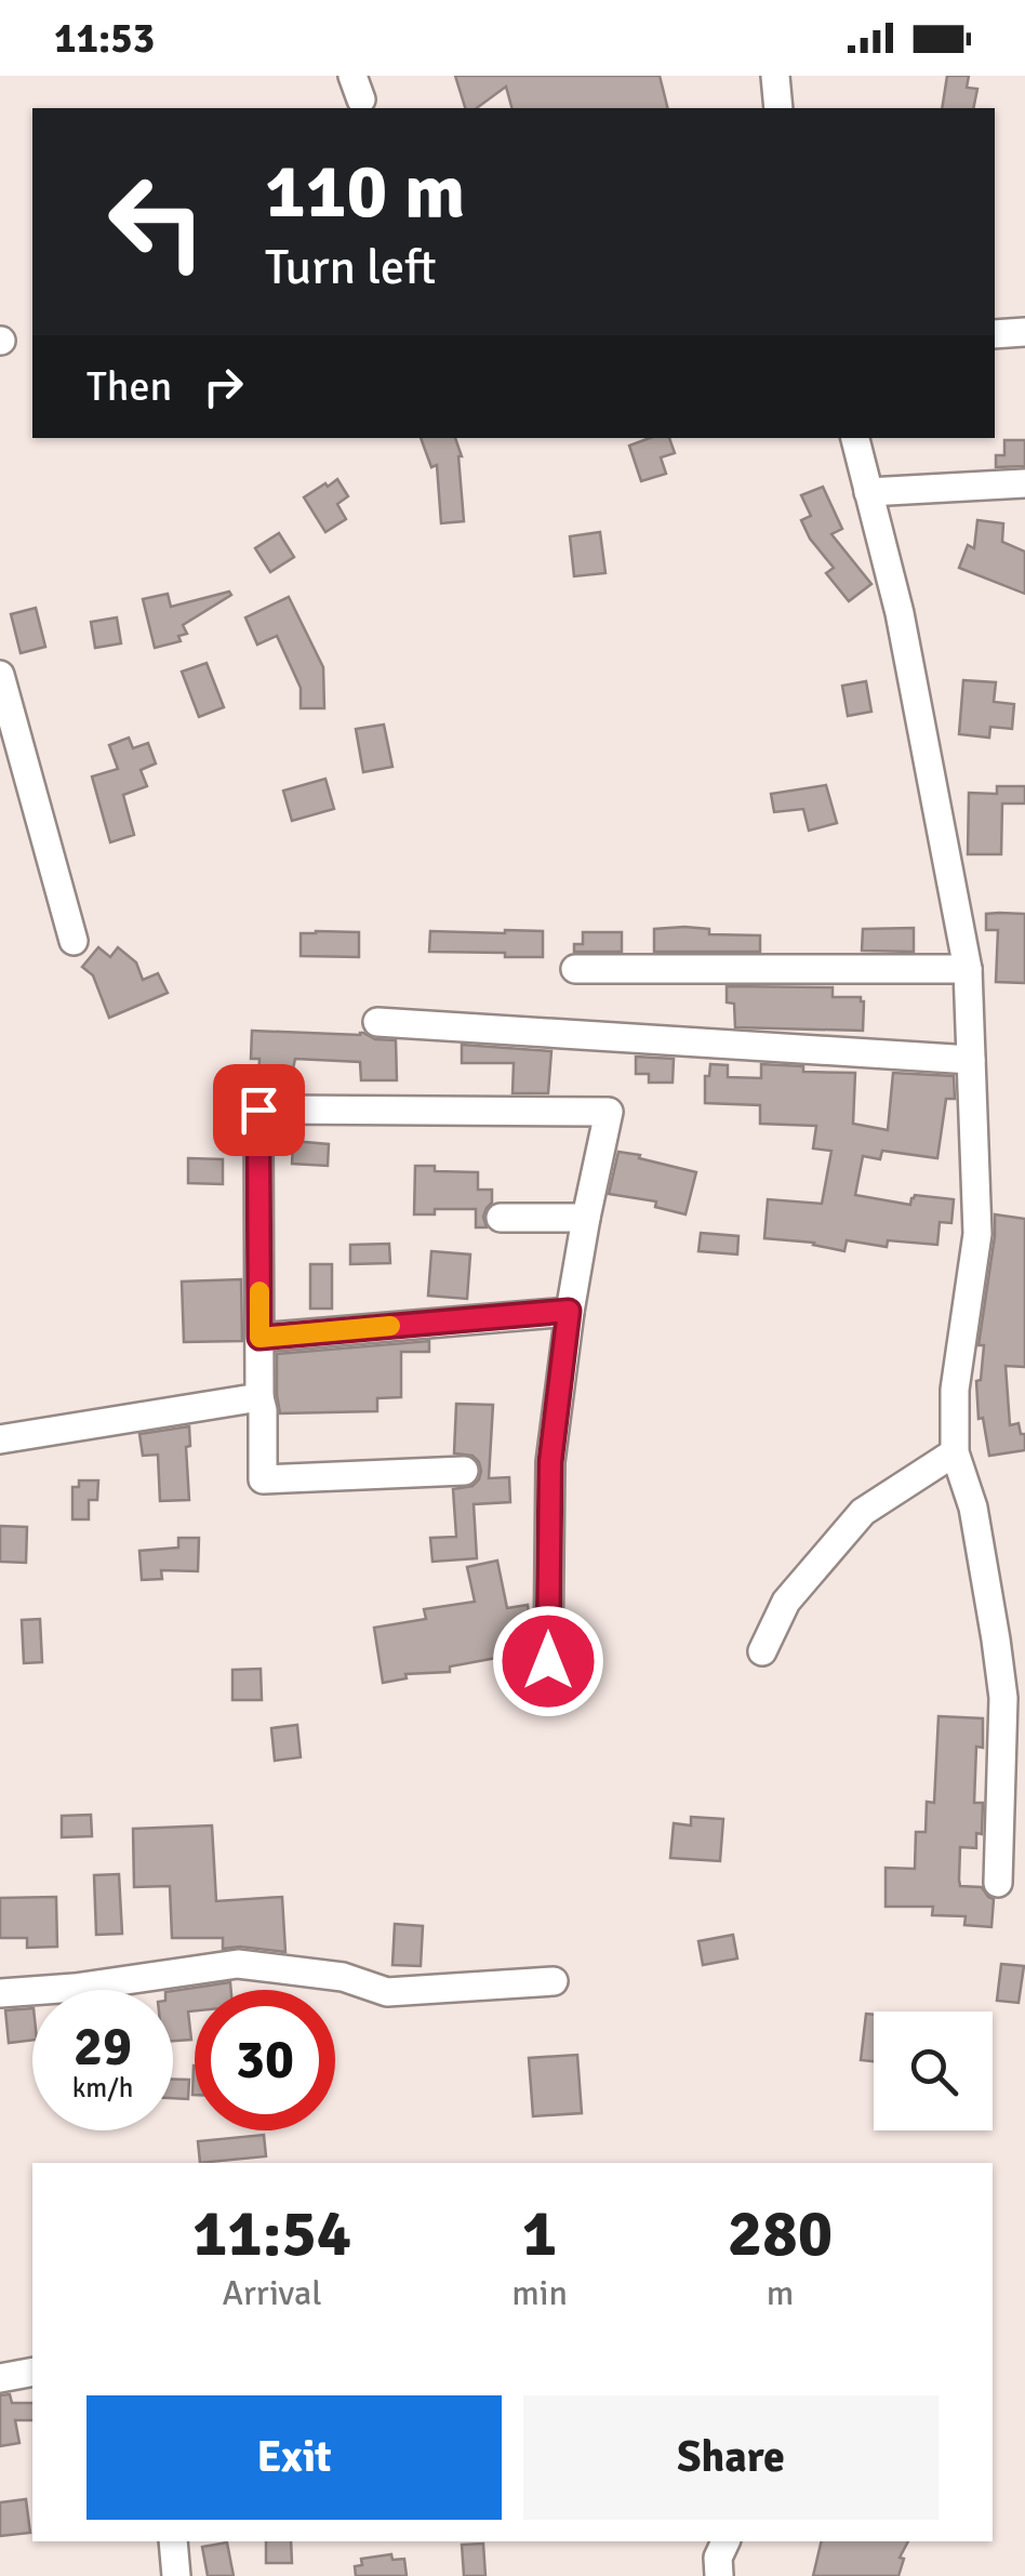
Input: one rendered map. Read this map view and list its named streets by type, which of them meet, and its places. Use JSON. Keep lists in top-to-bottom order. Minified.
{"page":{"status":"11:53","turn":["110 m","Turn left"],"then":"Then","speed":"29 km/h","limit":"30","eta":["11:54","Arrival","1","min","280","m"],"buttons":["Exit","Share"]}}
